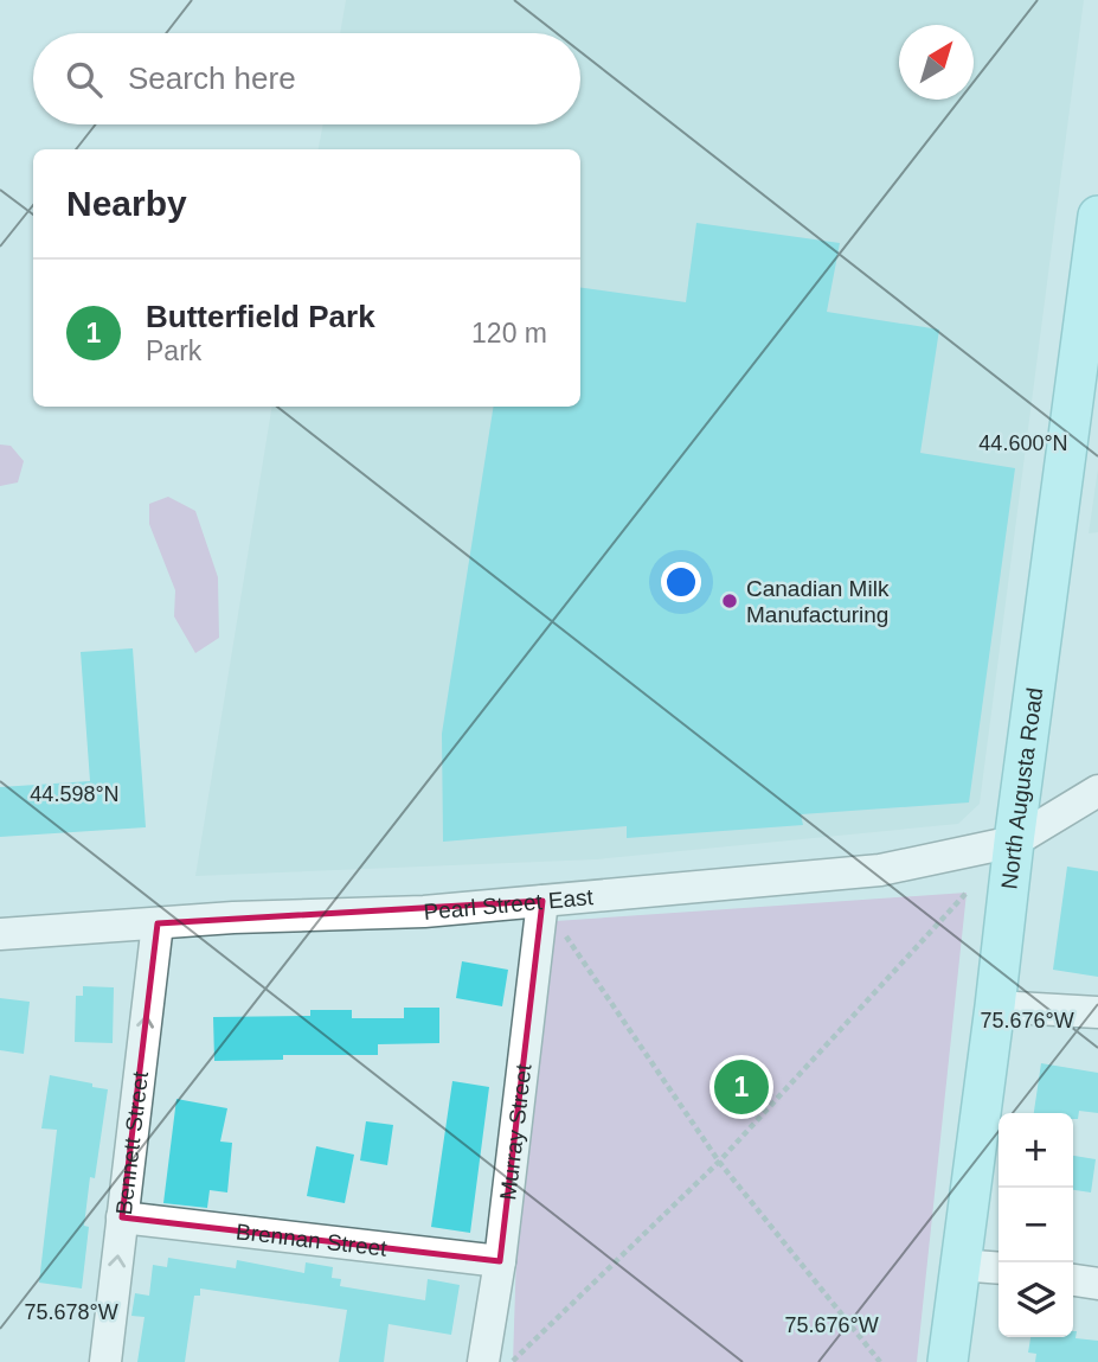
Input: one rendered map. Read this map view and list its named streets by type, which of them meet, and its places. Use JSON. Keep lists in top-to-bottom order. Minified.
{"streets":{"main road":["North Augusta Road"],"street":["Pearl Street East","Murray Street","Bennett Street","Brennan Street"]},"crossings":[["North Augusta Road","Pearl Street East"],["Pearl Street East","Murray Street"],["Pearl Street East","Bennett Street"],["Murray Street","Brennan Street"],["Bennett Street","Brennan Street"]],"one_way":["Bennett Street"],"places":["Canadian Milk Manufacturing"],"north":"top right","page":{"search":"Search here","heading":"Nearby","list":[{"mark":"1","name":"Butterfield Park","note":"Park","value":"120 m"}],"pins":"1","map_buttons":["+","−"]},"coordinates":["44.600°N","44.598°N","75.676°W","75.678°W"]}
